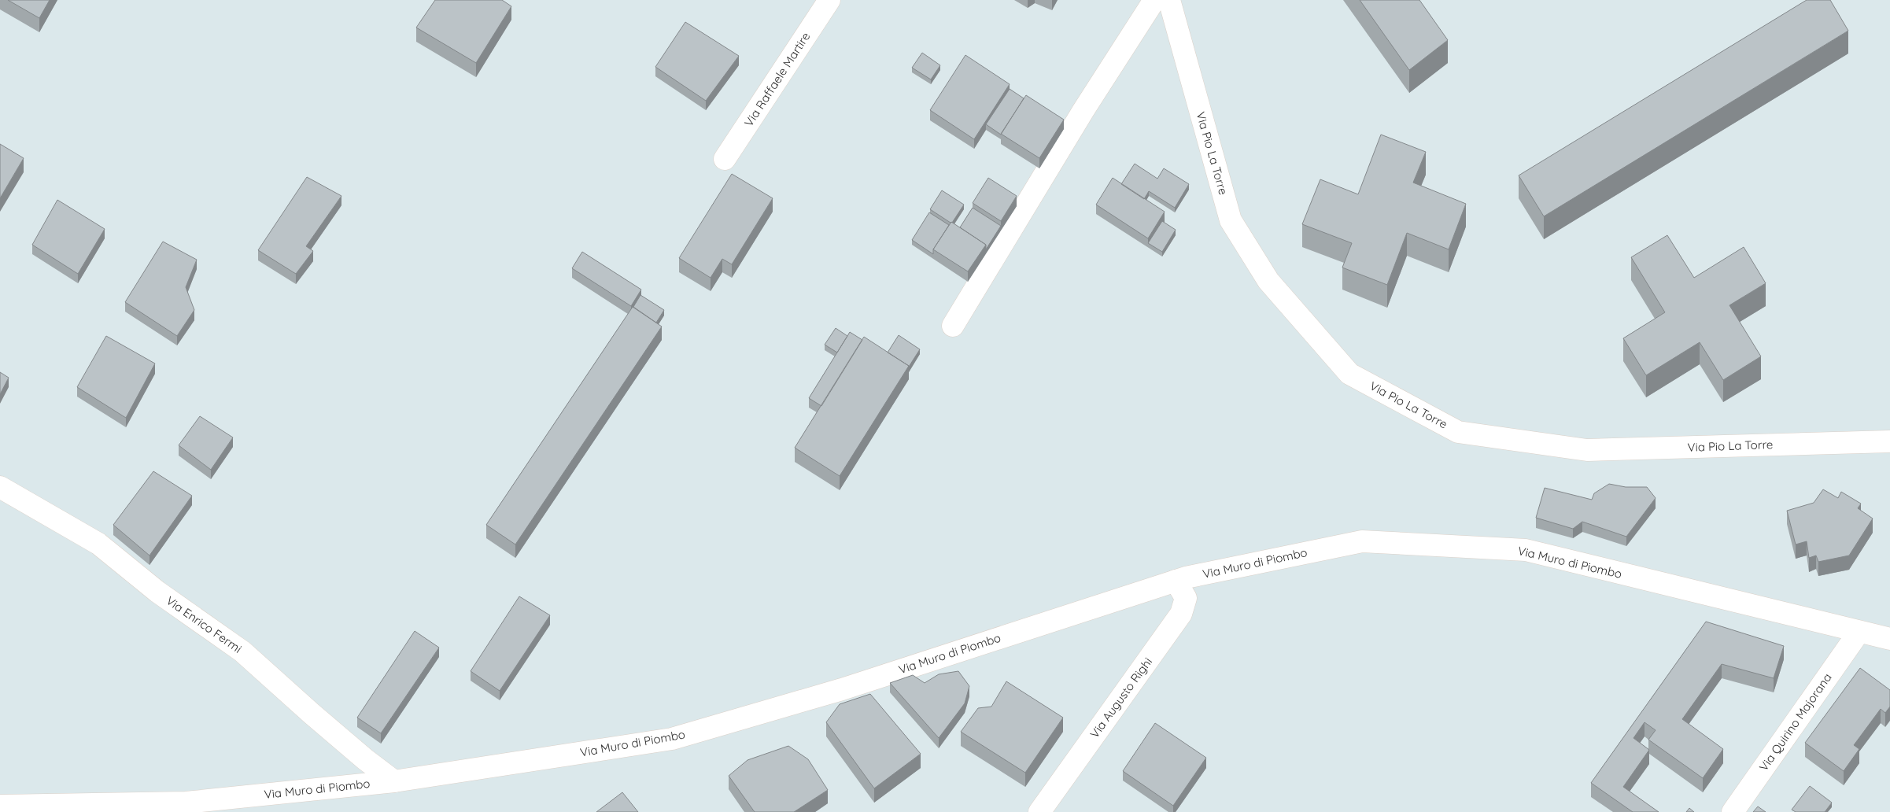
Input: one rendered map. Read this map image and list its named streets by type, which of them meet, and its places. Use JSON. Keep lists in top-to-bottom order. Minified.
{"streets":{"street":["Via Raffaele Martire","Via Pio La Torre","Via Muro di Piombo","Via Enrico Fermi","Via Augusto Righi","Via Quirino Majorana"]},"crossings":[["Via Muro di Piombo","Via Enrico Fermi"],["Via Muro di Piombo","Via Augusto Righi"],["Via Muro di Piombo","Via Quirino Majorana"]]}
